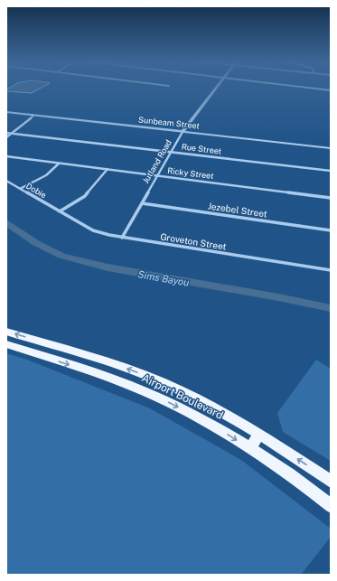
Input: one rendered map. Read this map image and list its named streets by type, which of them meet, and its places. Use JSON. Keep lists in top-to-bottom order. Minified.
{"streets":{"main road":["Airport Boulevard"],"street":["Sunbeam Street","Rue Street","Jutland Road","Ricky Street","Dobie","Jezebel Street","Groveton Street"]},"crossings":[["Sunbeam Street","Jutland Road"],["Rue Street","Jutland Road"],["Jutland Road","Ricky Street"],["Jutland Road","Jezebel Street"],["Jutland Road","Groveton Street"],["Dobie","Groveton Street"]],"water":["Sims Bayou"]}
